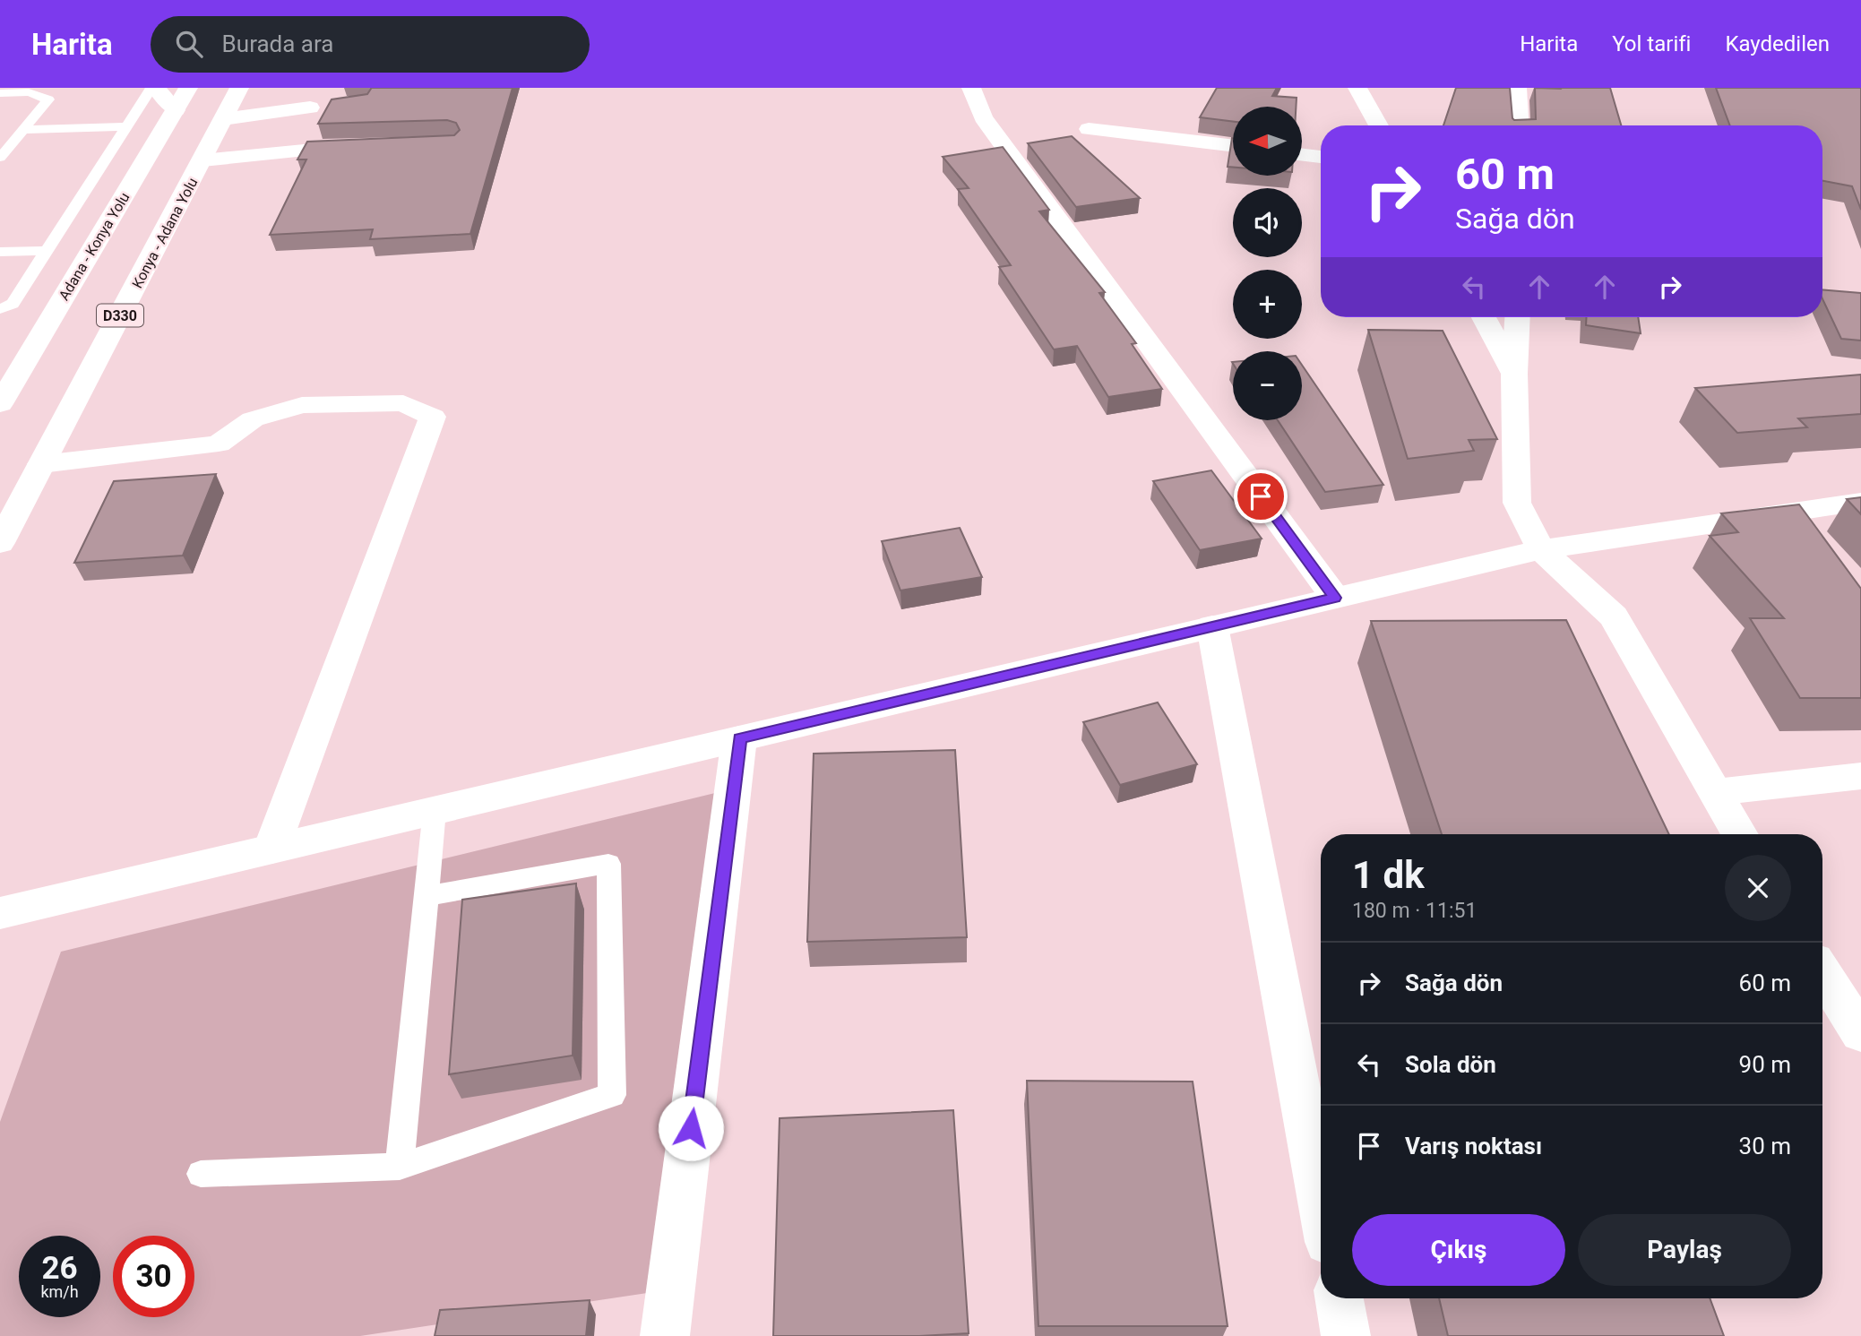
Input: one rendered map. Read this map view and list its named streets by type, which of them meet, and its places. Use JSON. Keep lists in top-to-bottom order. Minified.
{"streets":{"main road":["Konya - Adana Yolu","Adana - Konya Yolu","D330"]},"north":"left","page":{"header":"Harita","search":"Burada ara","nav":["Harita","Yol tarifi","Kaydedilen"],"map_buttons":["+","−"],"turn":["60 m","Sağa dön"],"heading":["1 dk","180 m · 11:51"],"list":[{"name":"Sağa dön","value":"60 m"},{"name":"Sola dön","value":"90 m"},{"name":"Varış noktası","value":"30 m"}],"buttons":["Çıkış","Paylaş"],"speed":"26 km/h","limit":"30"}}
